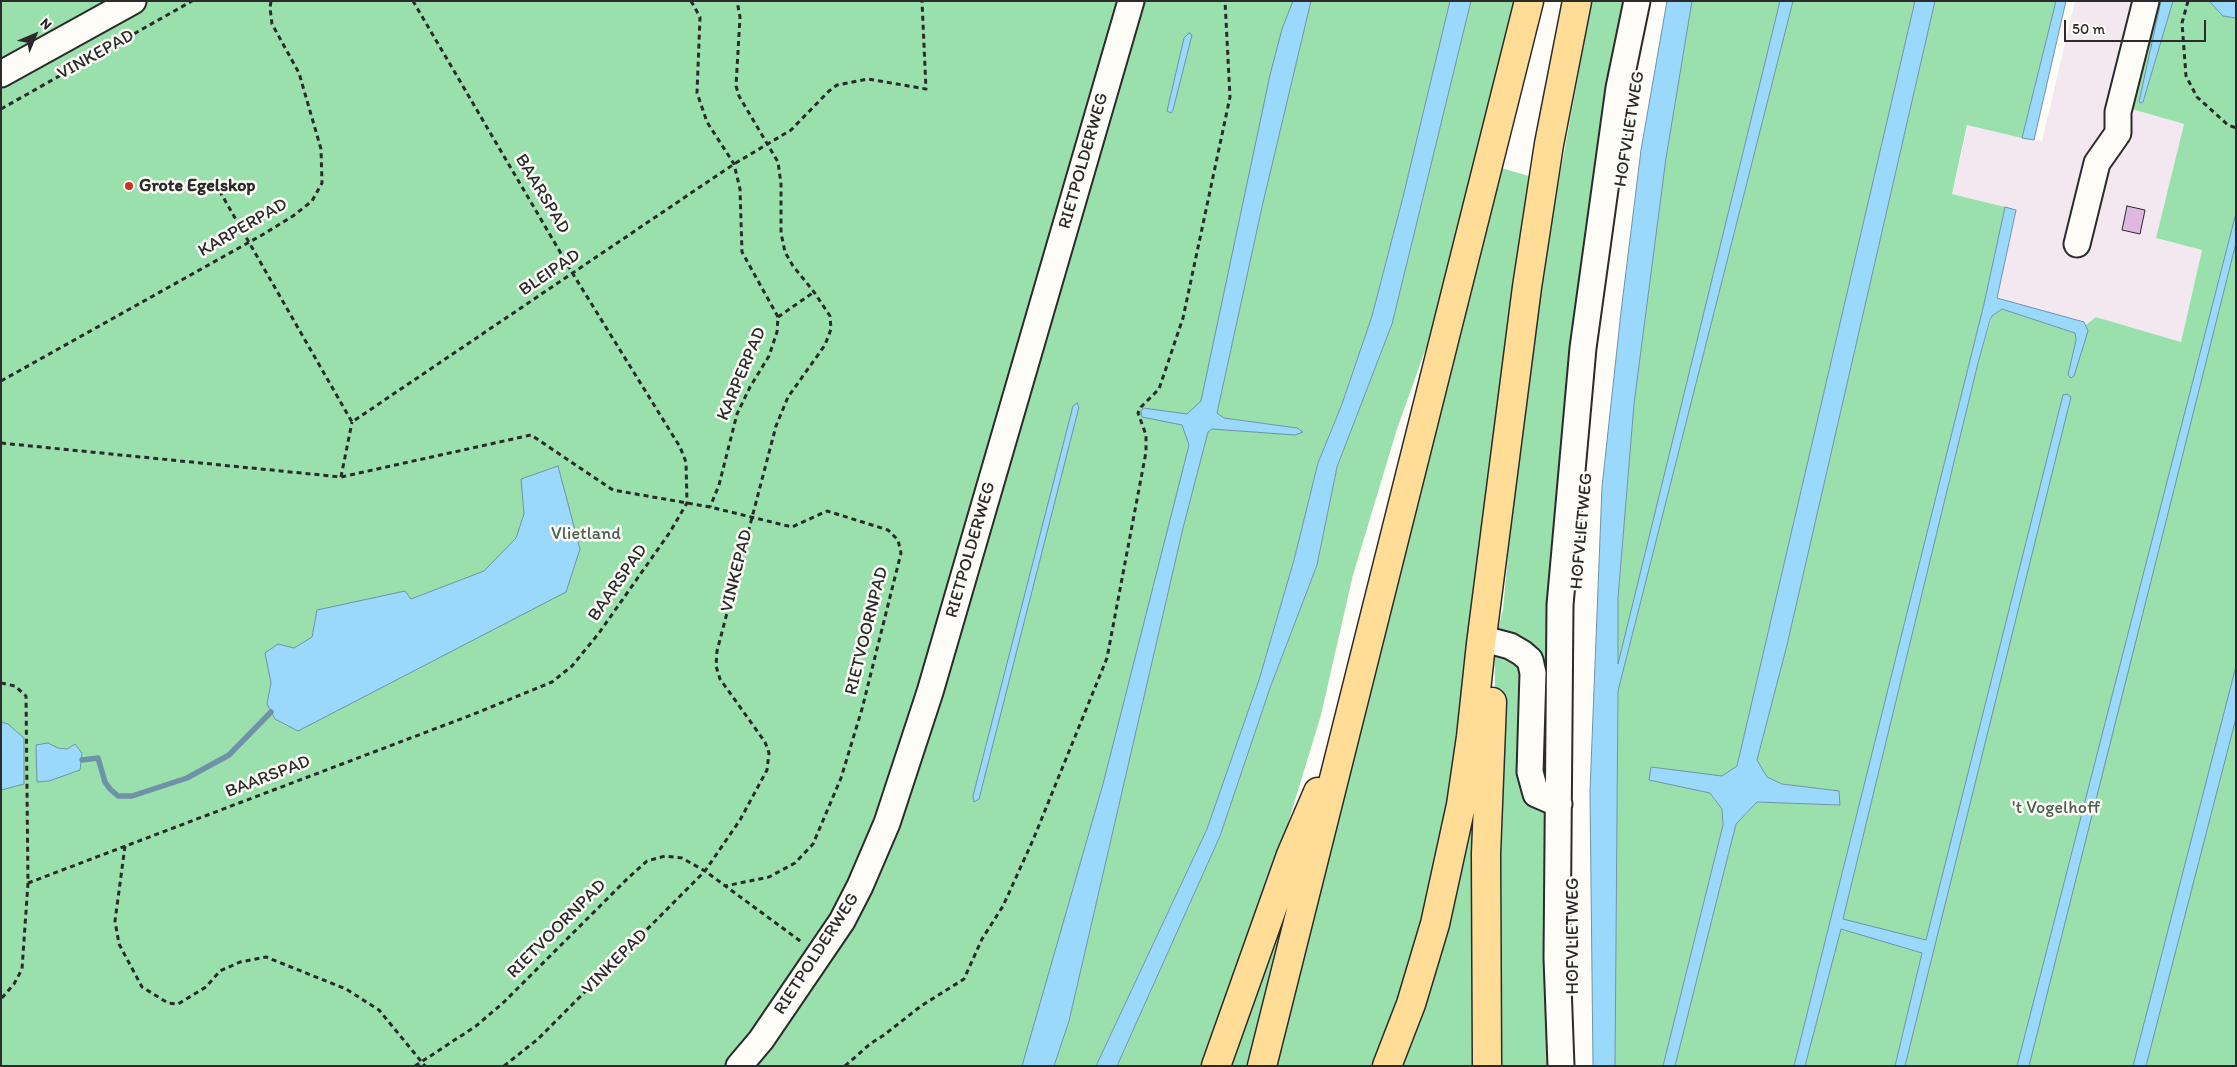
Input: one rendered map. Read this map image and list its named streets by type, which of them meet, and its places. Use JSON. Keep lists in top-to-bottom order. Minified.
{"streets":{"street":["VINKEPAD","HOFVLIETWEG","RIETPOLDERWEG"],"path":["BAARSPAD","KARPERPAD","BLEIPAD","RIETVOORNPAD"]},"crossings":[["VINKEPAD","BLEIPAD"],["VINKEPAD","RIETVOORNPAD"],["RIETPOLDERWEG","RIETVOORNPAD"],["BAARSPAD","BLEIPAD"],["BAARSPAD","RIETVOORNPAD"],["KARPERPAD","BLEIPAD"],["KARPERPAD","RIETVOORNPAD"]],"parks":["Vlietland","'t Vogelhoff"],"places":["Grote Egelskop"],"scale_bar":"50 m","north":"top right"}
